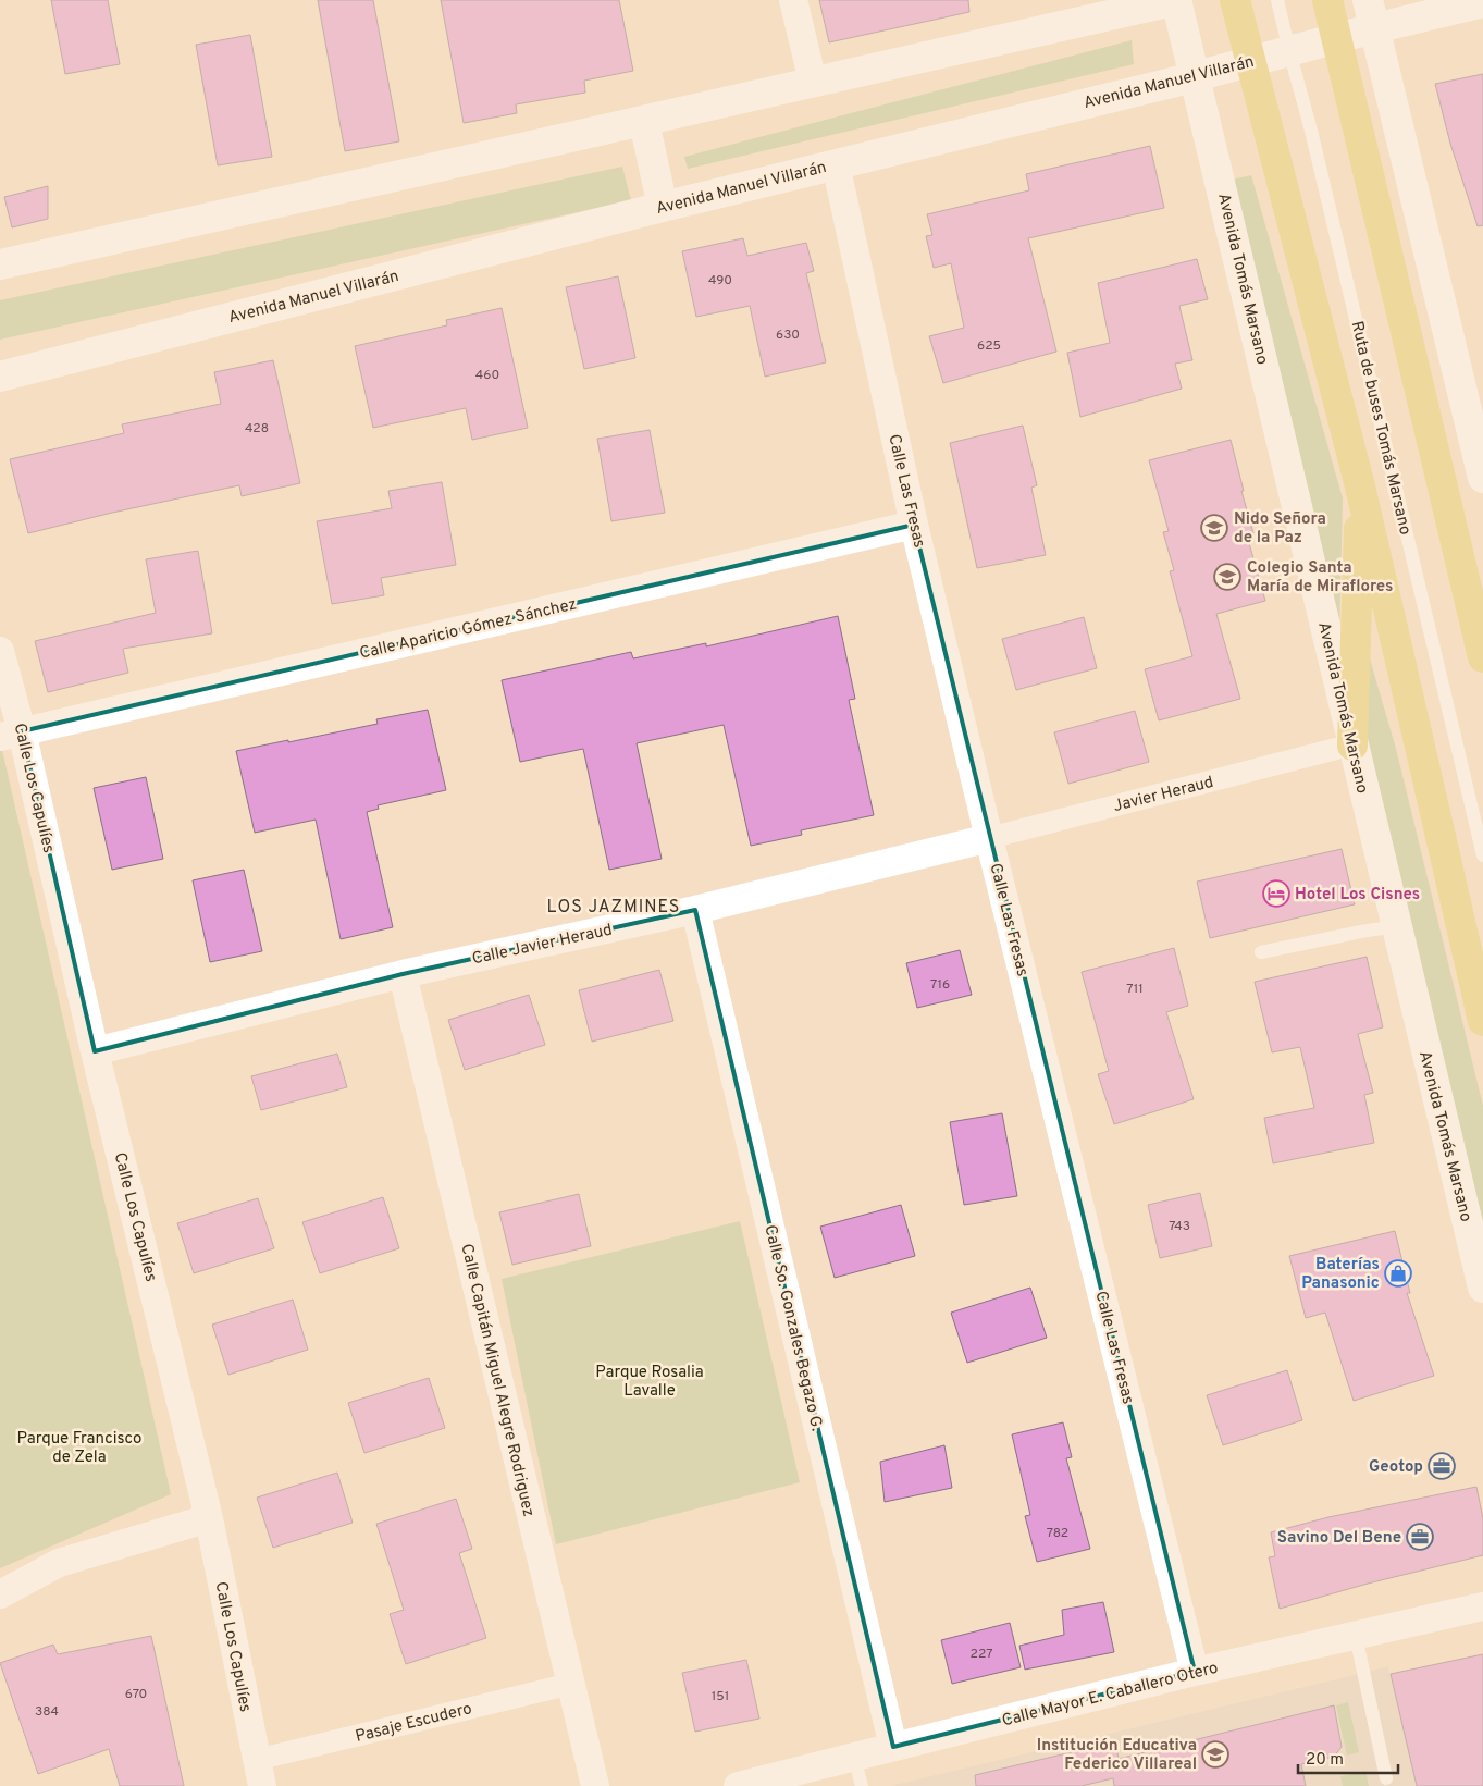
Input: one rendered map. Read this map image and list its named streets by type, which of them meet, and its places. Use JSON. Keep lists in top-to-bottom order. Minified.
{"streets":{"main road":["Avenida Manuel Villarán","Avenida Tomás Marsano"],"street":["Calle Las Fresas","Calle Aparicio Gómez Sánchez","Calle Los Capulíes","Javier Heraud","Calle Javier Heraud","Calle So. Gonzales Begazo G.","Calle Capitán Miguel Alegre Rodriguez","Calle Mayor E. Caballero Otero","Pasaje Escudero"],"lane":["Ruta de buses Tomás Marsano"]},"crossings":[["Avenida Manuel Villarán","Avenida Tomás Marsano"],["Avenida Manuel Villarán","Ruta de buses Tomás Marsano"],["Avenida Manuel Villarán","Calle Las Fresas"],["Avenida Tomás Marsano","Javier Heraud"],["Calle Las Fresas","Calle Aparicio Gómez Sánchez"],["Calle Las Fresas","Javier Heraud"],["Calle Las Fresas","Calle Javier Heraud"],["Calle Las Fresas","Calle Mayor E. Caballero Otero"],["Calle Aparicio Gómez Sánchez","Calle Los Capulíes"],["Calle Los Capulíes","Calle Javier Heraud"],["Calle Los Capulíes","Pasaje Escudero"],["Javier Heraud","Calle Javier Heraud"],["Calle Javier Heraud","Calle So. Gonzales Begazo G."],["Calle Javier Heraud","Calle Capitán Miguel Alegre Rodriguez"],["Calle So. Gonzales Begazo G.","Calle Mayor E. Caballero Otero"],["Calle Capitán Miguel Alegre Rodriguez","Pasaje Escudero"]],"districts":["LOS JAZMINES"],"parks":["Parque Rosalia Lavalle","Parque Francisco de Zela"],"places":{"school or university":["Nido Señora de la Paz","Colegio Santa María de Miraflores","Institución Educativa Federico Villareal"],"hotel":["Hotel Los Cisnes"],"shop":["Baterías Panasonic"],"office":["Geotop","Savino Del Bene"]},"house_numbers":["490","630","625","460","428","716","711","743","782","227","670","151","384"],"scale_bar":"20 m"}
